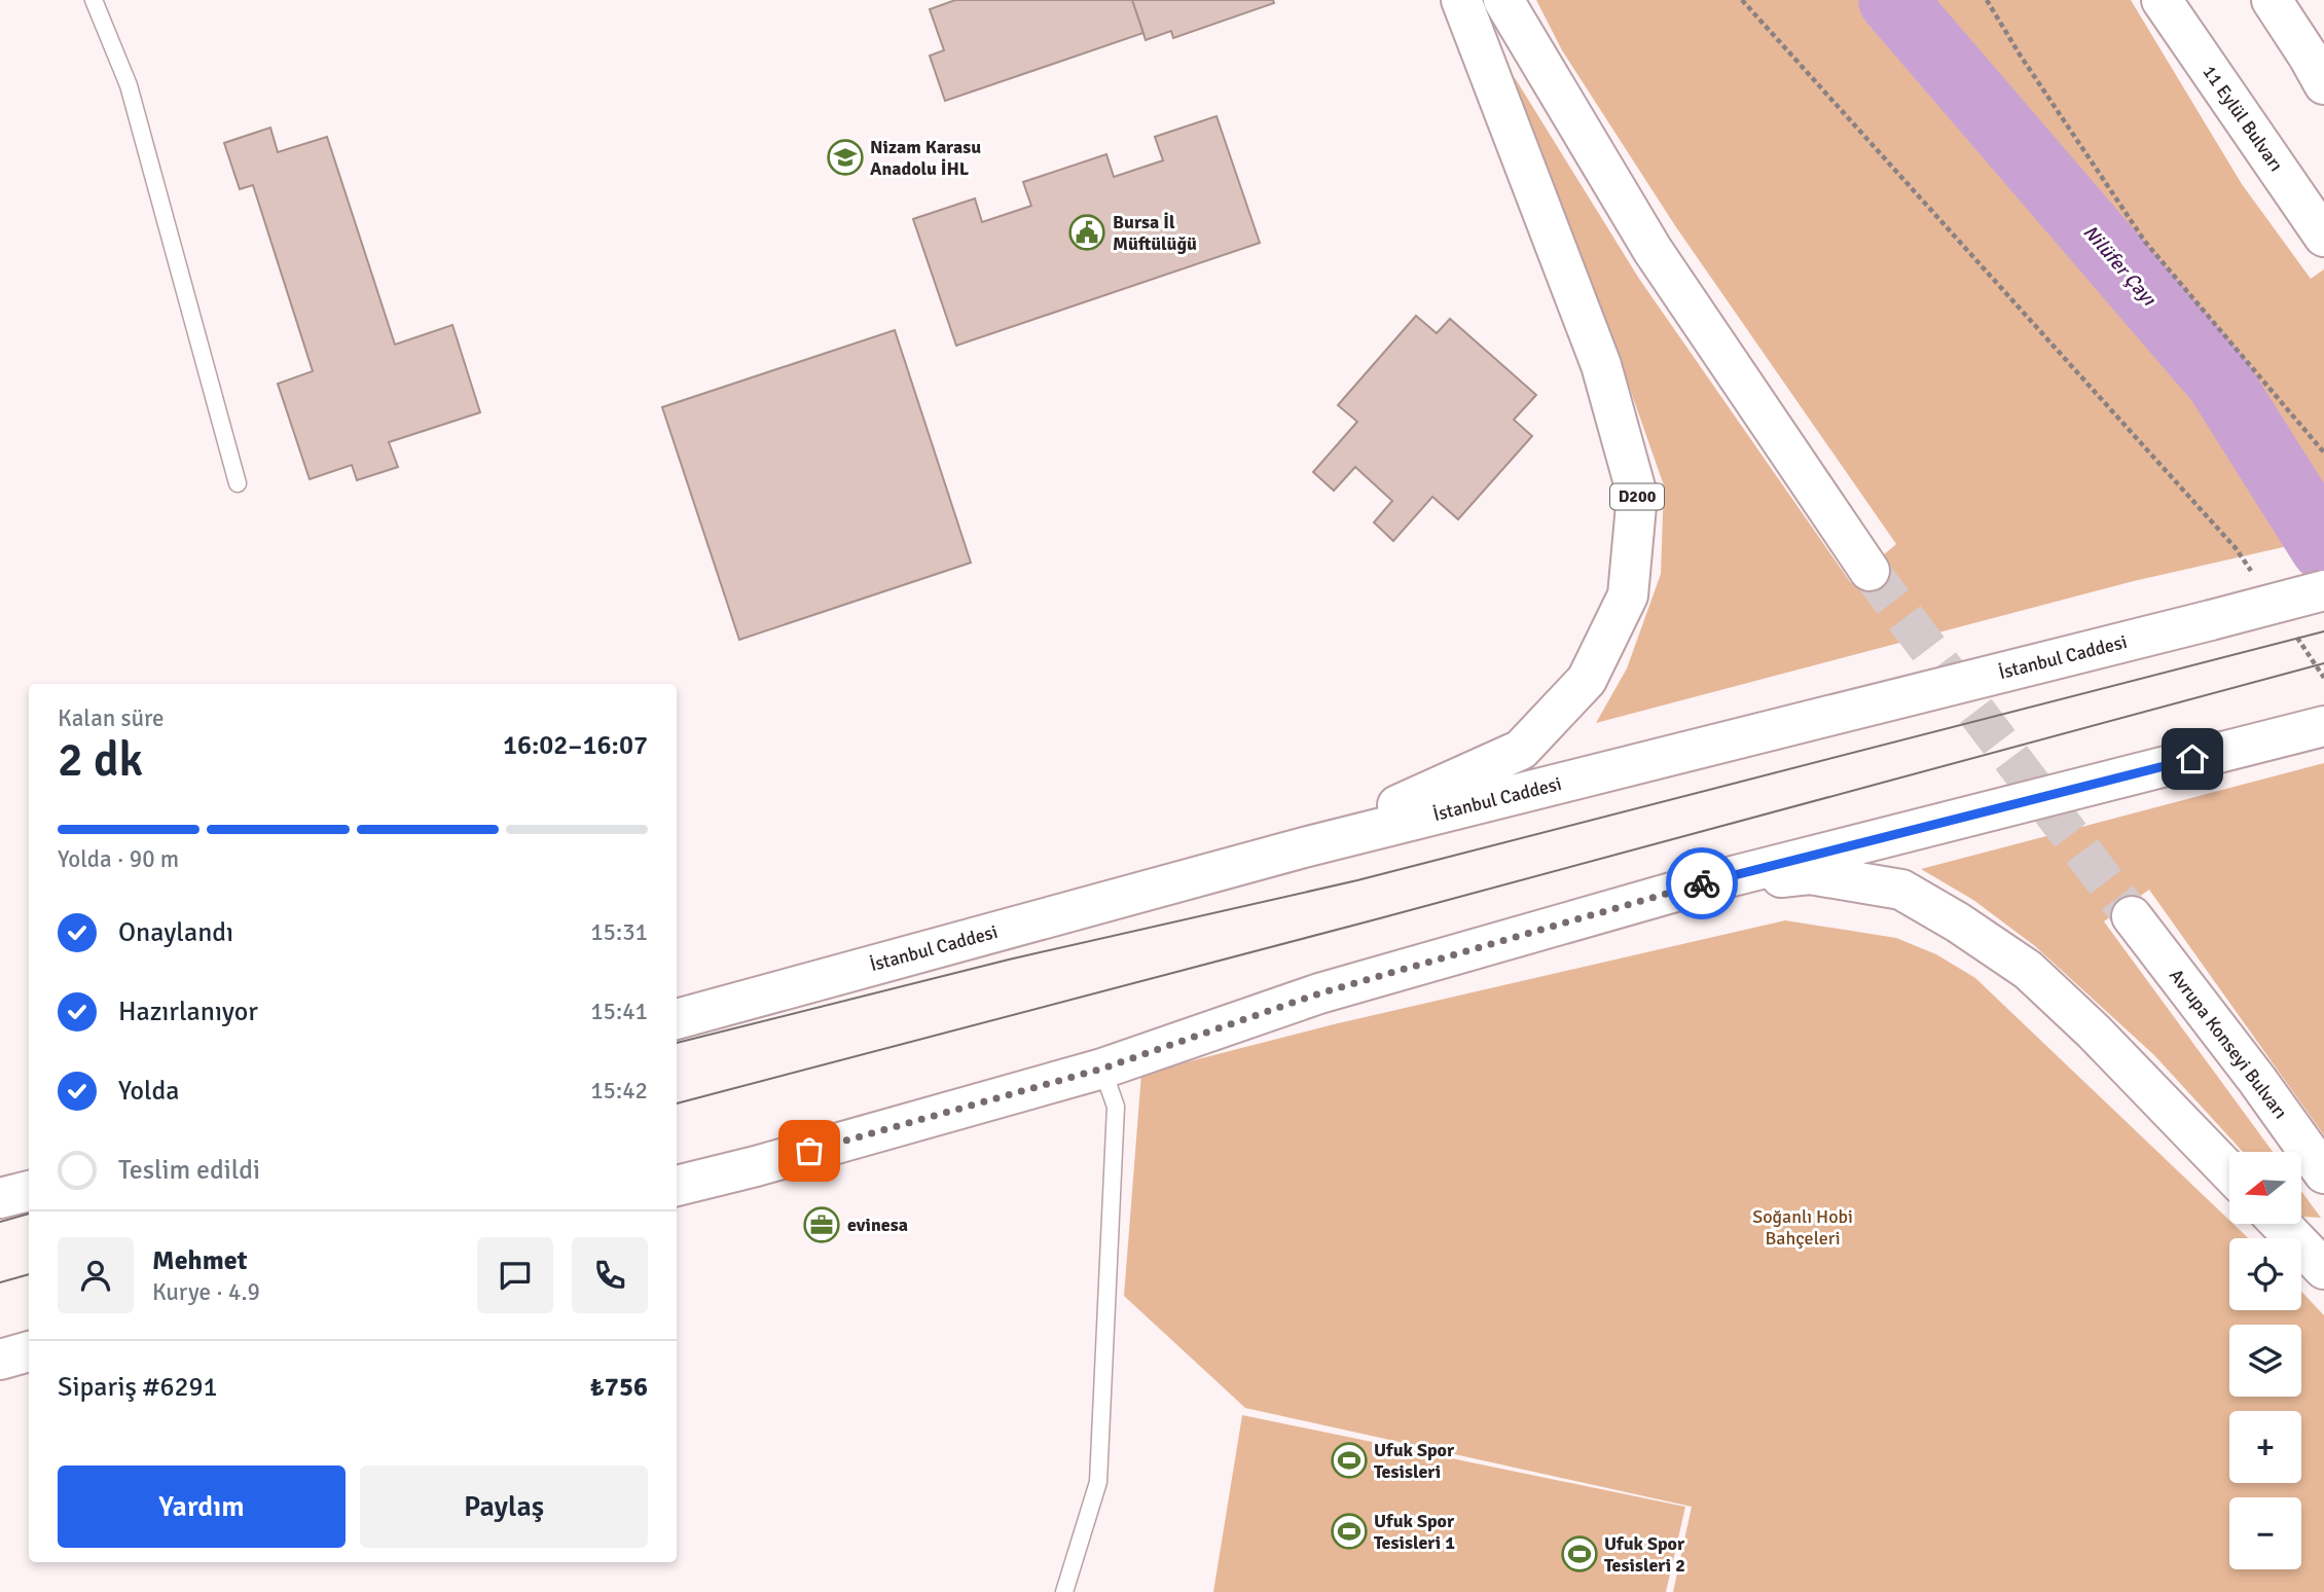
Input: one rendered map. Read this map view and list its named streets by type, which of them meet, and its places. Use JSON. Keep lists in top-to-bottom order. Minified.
{"streets":{"main road":["11 Eylül Bulvarı","D200","İstanbul Caddesi","Avrupa Konseyi Bulvarı"]},"crossings":[["D200","İstanbul Caddesi"]],"water":["Nilüfer Çayı"],"parks":["Soğanlı Hobi Bahçeleri"],"places":{"school or university":["Nizam Karasu Anadolu İHL"],"public building":["Bursa İl Müftülüğü"],"office":["evinesa"],"sports":["Ufuk Spor Tesisleri","Ufuk Spor Tesisleri 1","Ufuk Spor Tesisleri 2"]},"north":"left","page":{"heading":["2 dk","Kalan süre","16:02–16:07"],"panel":["Mehmet","Kurye · 4.9","Sipariş #6291","₺756"],"bar":"Yolda · 90 m","list":[["Onaylandı","15:31"],["Hazırlanıyor","15:41"],["Yolda","15:42"],"Teslim edildi"],"map_buttons":["+","−"],"buttons":["Yardım","Paylaş"]}}
